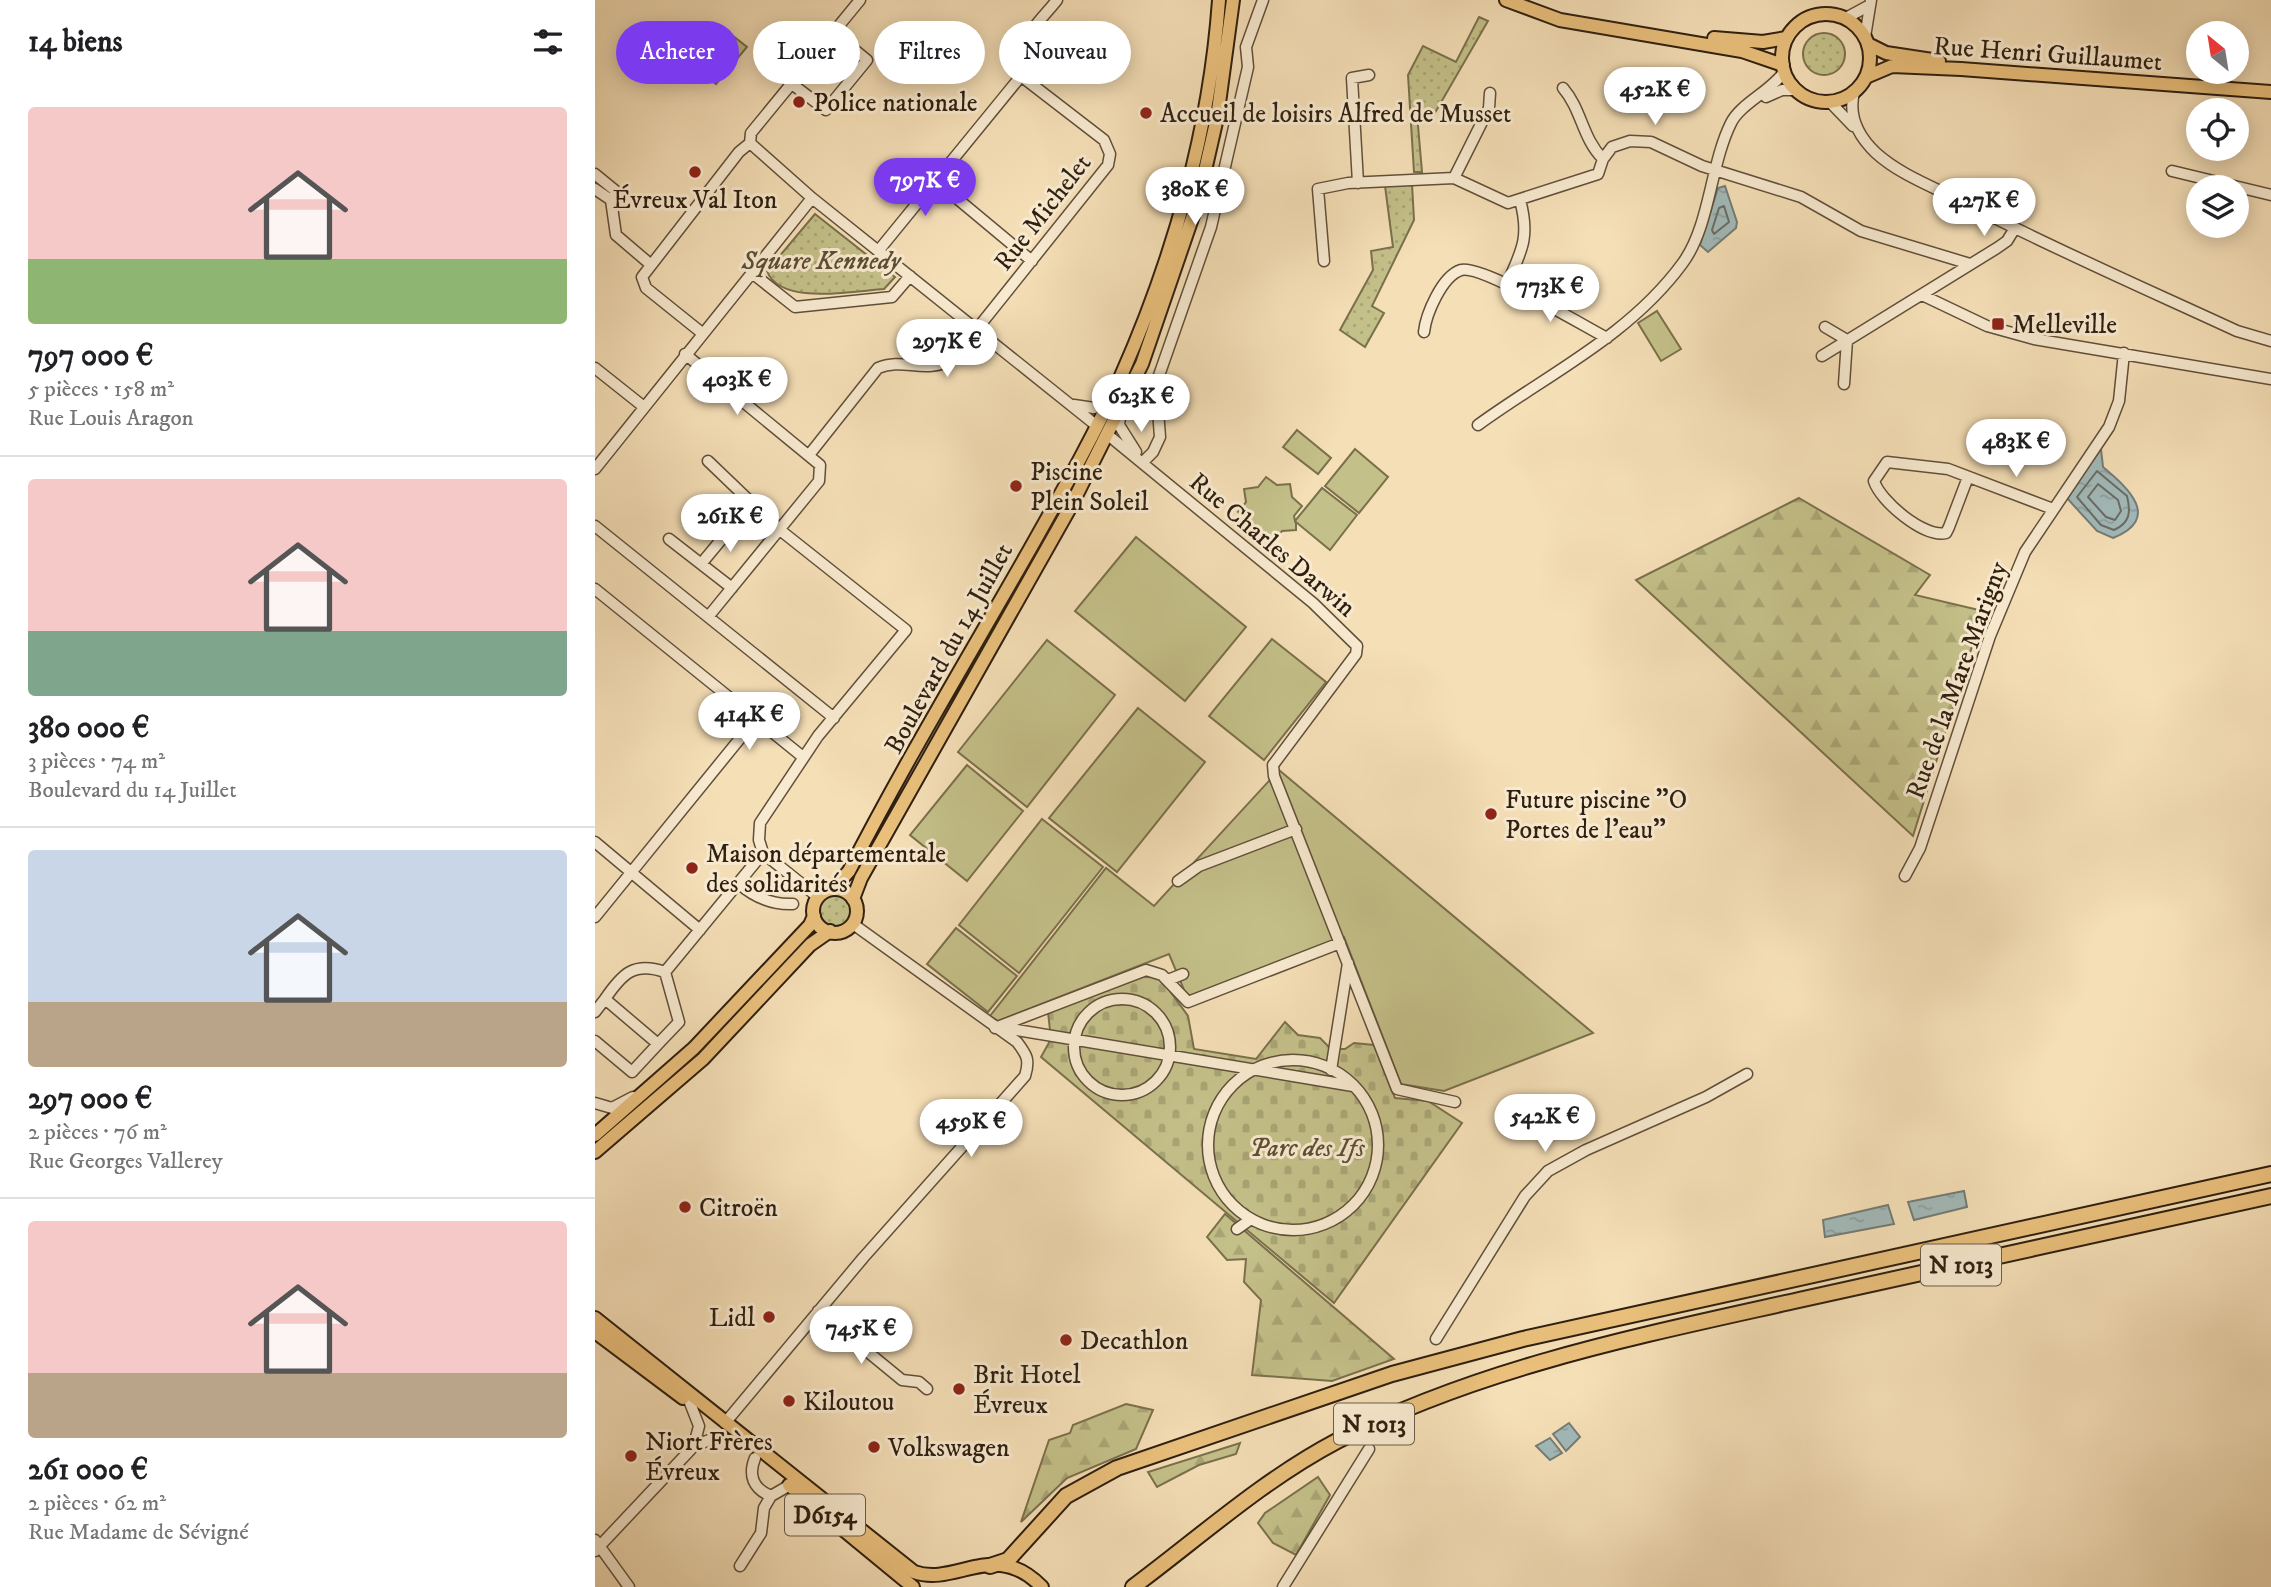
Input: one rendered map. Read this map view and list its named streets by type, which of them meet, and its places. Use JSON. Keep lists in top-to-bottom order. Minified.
{"streets":{"highway":["N 1013"],"main road":["Rue Henri Guillaumet","Boulevard du 14 Juillet","D6154"],"street":["Rue Michelet","Rue Charles Darwin","Rue de la Mare Marigny"]},"parks":["Square Kennedy","Parc des Ifs"],"places":{"other":["Police nationale","Accueil de loisirs Alfred de Musset","Évreux Val Iton","Piscine Plein Soleil","Future piscine \"O Portes de l'eau\"","Maison départementale des solidarités","Citroën","Lidl","Decathlon","Brit Hotel Évreux","Kiloutou","Volkswagen","Niort Frères Évreux"],"transit":["Melleville"]},"north":"top left","page":{"heading":"14 biens","chip":["Acheter","Louer","Filtres","Nouveau"],"price":["452K €","797K €","380K €","427K €","773K €","297K €","403K €","623K €","483K €","261K €","414K €","542K €","459K €","745K €"],"list":[{"name":"797 000 €","note":"5 pièces · 158 m² · Rue Louis Aragon"},{"name":"380 000 €","note":"3 pièces · 74 m² · Boulevard du 14 Juillet"},{"name":"297 000 €","note":"2 pièces · 76 m² · Rue Georges Vallerey"},{"name":"261 000 €","note":"2 pièces · 62 m² · Rue Madame de Sévigné"}]}}
